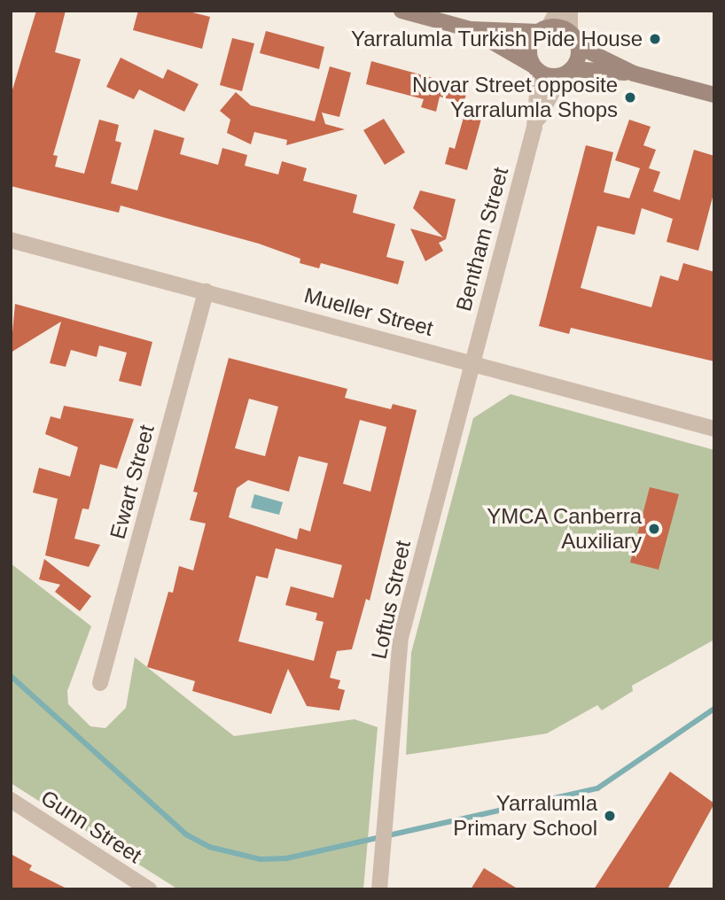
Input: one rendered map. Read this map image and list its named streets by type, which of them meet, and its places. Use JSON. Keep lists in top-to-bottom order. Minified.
{"streets":{"street":["Bentham Street","Mueller Street","Ewart Street","Loftus Street","Gunn Street"]},"crossings":[["Bentham Street","Mueller Street"],["Bentham Street","Loftus Street"],["Mueller Street","Ewart Street"],["Mueller Street","Loftus Street"]],"places":["Yarralumla Turkish Pide House","Novar Street opposite Yarralumla Shops","YMCA Canberra Auxiliary","Yarralumla Primary School"]}
